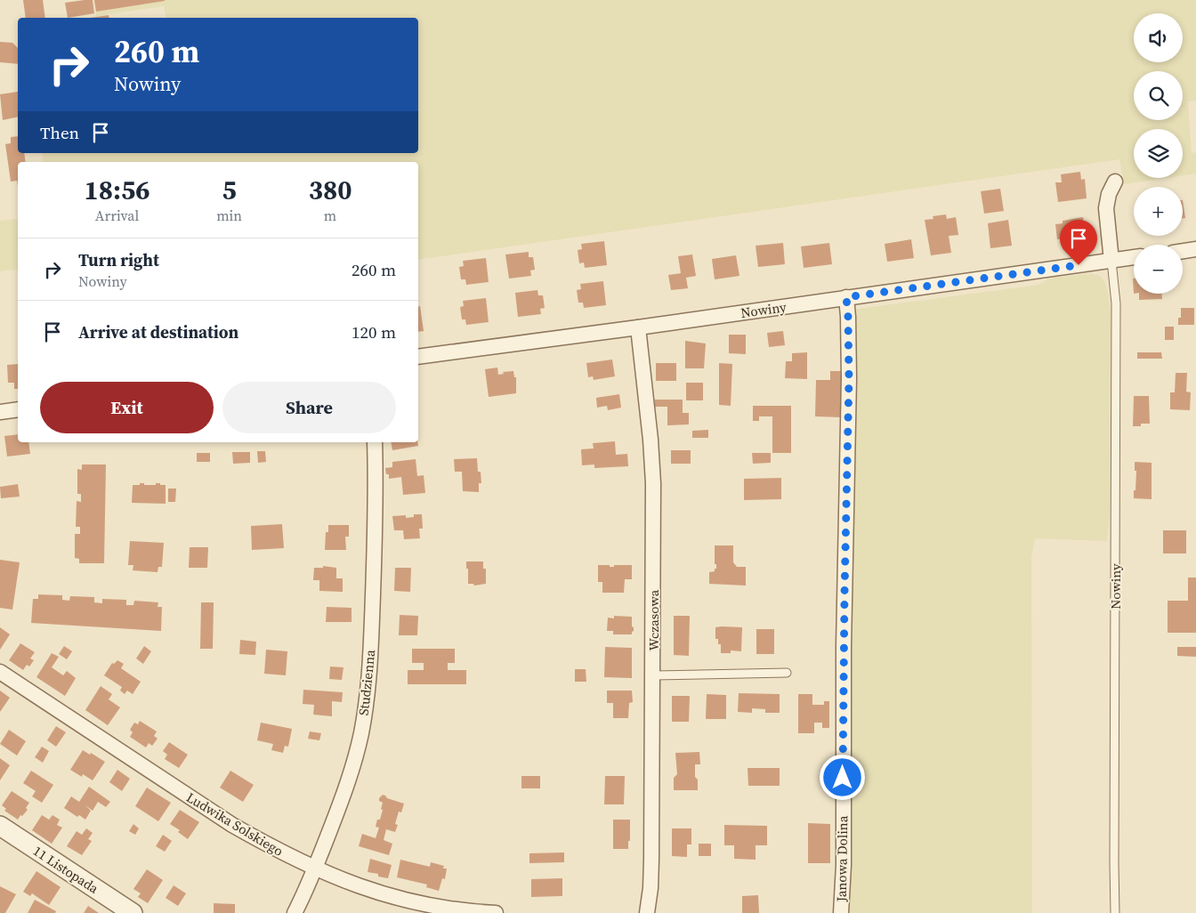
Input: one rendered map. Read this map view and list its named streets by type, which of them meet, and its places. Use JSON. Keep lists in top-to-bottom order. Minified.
{"streets":{"street":["Nowiny","Wczasowa","Studzienna","Ludwika Solskiego","Janowa Dolina","11 Listopada"]},"crossings":[["Nowiny","Wczasowa"],["Nowiny","Janowa Dolina"],["Studzienna","Ludwika Solskiego"]],"page":{"map_buttons":["+","−"],"turn":["260 m","Nowiny"],"then":"Then","eta":["18:56","Arrival","5","min","380","m"],"list":[{"name":"Turn right","note":"Nowiny","value":"260 m"},{"name":"Arrive at destination","value":"120 m"}],"buttons":["Exit","Share"]}}
